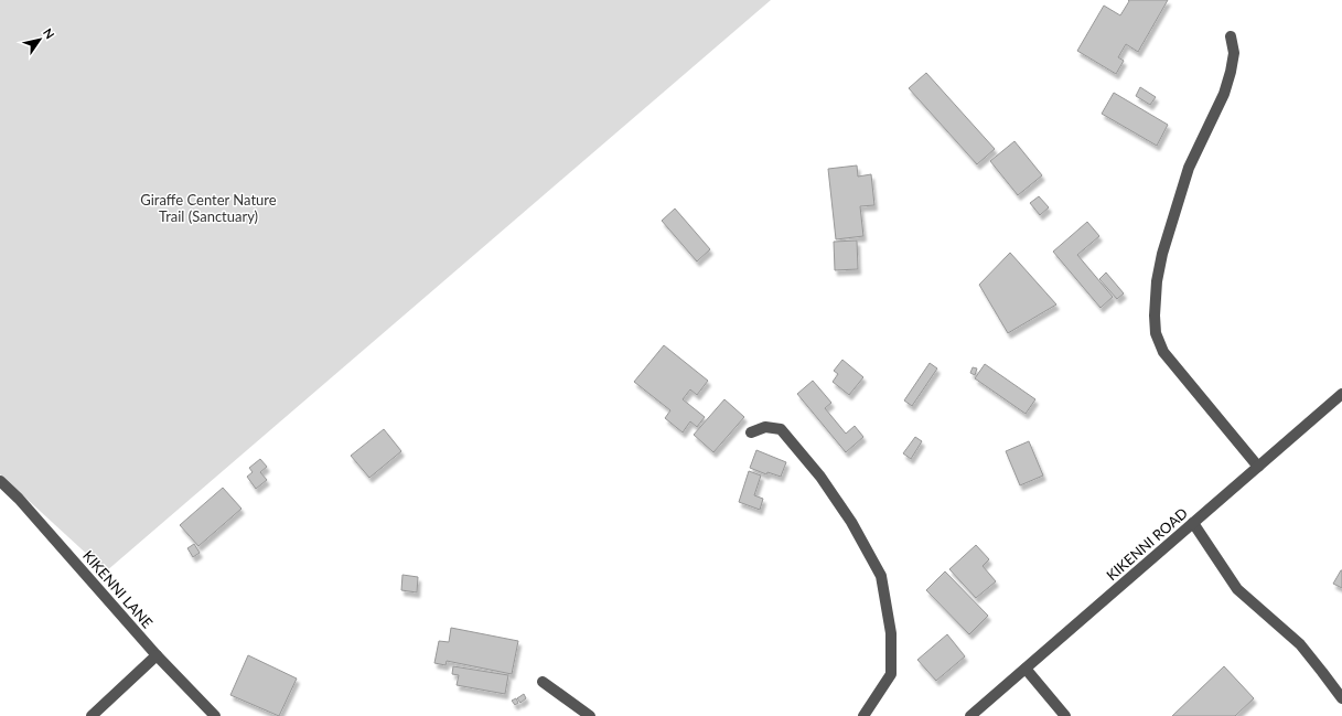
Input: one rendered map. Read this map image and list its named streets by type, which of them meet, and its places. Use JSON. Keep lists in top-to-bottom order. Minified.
{"streets":{"street":["KIKENNI ROAD","KIKENNI LANE"]},"parks":["Giraffe Center Nature Trail (Sanctuary)"],"north":"top right"}
